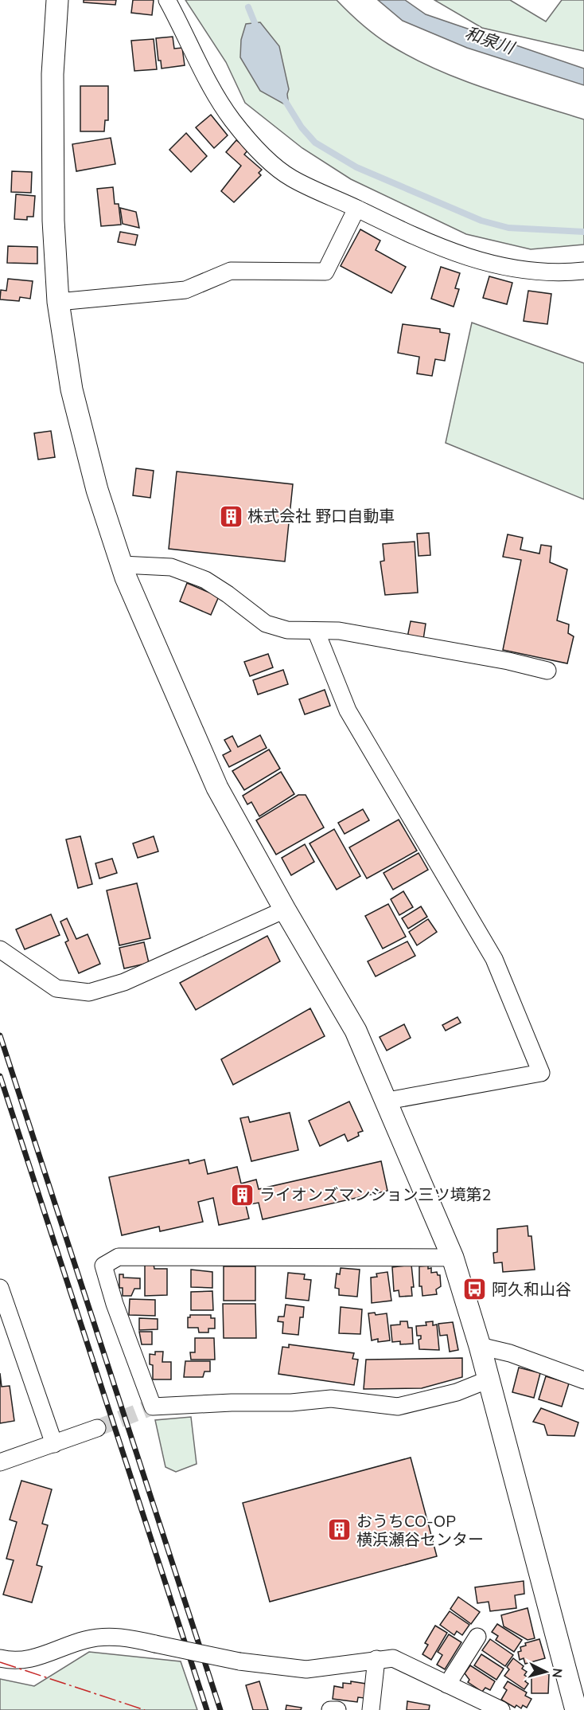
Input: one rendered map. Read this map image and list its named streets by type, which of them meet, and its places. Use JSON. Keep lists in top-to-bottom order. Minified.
{"water":["和泉川"],"places":{"building":["株式会社 野口自動車","ライオンズマンション三ツ境第2","おうちCO-OP 横浜瀬谷センター"],"bus stop":["阿久和山谷"]},"north":"right"}
